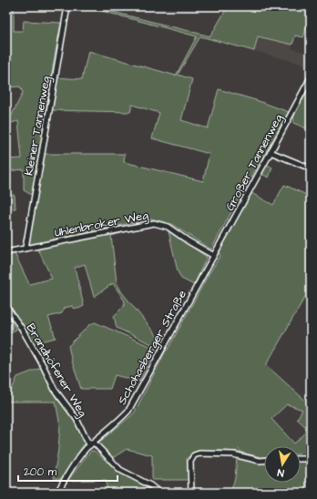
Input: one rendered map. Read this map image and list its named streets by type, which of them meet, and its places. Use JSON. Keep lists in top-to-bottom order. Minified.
{"streets":{"street":["Kleiner Tannenweg","Großer Tannenweg","Uhlenbroker Weg","Schohasberger Straße","Brandhöfener Weg"]},"crossings":[["Kleiner Tannenweg","Uhlenbroker Weg"],["Großer Tannenweg","Uhlenbroker Weg"],["Großer Tannenweg","Schohasberger Straße"],["Uhlenbroker Weg","Schohasberger Straße"],["Schohasberger Straße","Brandhöfener Weg"]],"scale_bar":"200 m","north":"bottom"}
